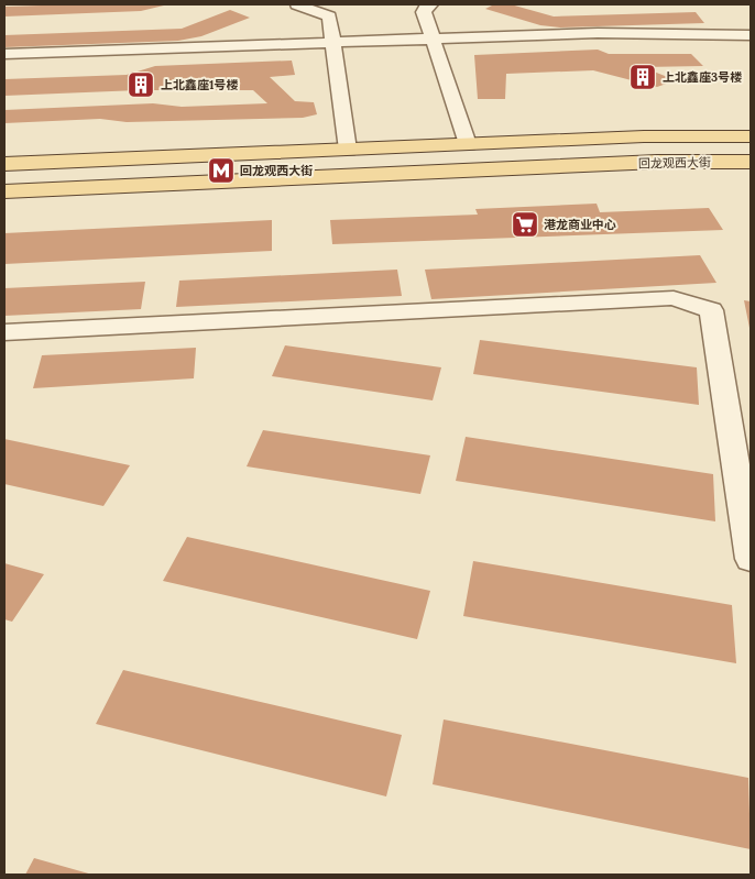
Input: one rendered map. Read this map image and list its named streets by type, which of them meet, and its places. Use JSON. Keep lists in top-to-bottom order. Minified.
{"streets":{"main road":["回龙观西大街"]},"places":{"building":["上北鑫座3号楼","上北鑫座1号楼"],"metro station":["回龙观西大街"],"supermarket":["港龙商业中心"]}}
